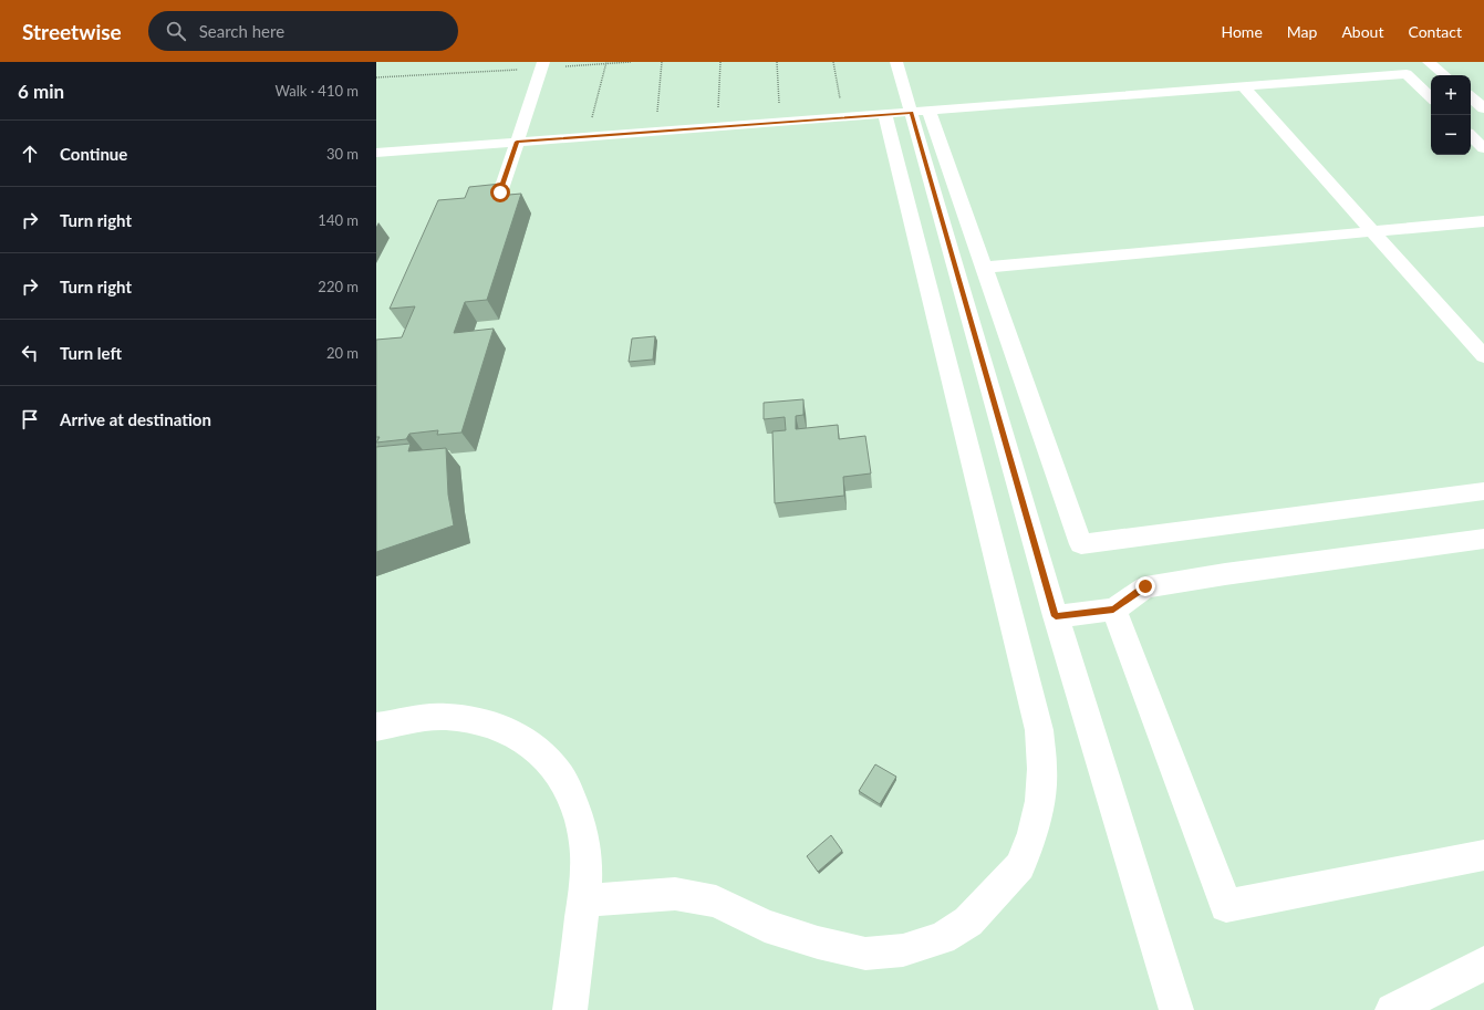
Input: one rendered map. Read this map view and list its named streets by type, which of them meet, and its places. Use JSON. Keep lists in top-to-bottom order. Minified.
{"page":{"header":"Streetwise","search":"Search here","nav":["Home","Map","About","Contact"],"heading":["6 min","Walk · 410 m"],"map_buttons":["+","−"],"list":[["Continue","30 m"],["Turn right","140 m"],["Turn right","220 m"],["Turn left","20 m"],"Arrive at destination"]}}
